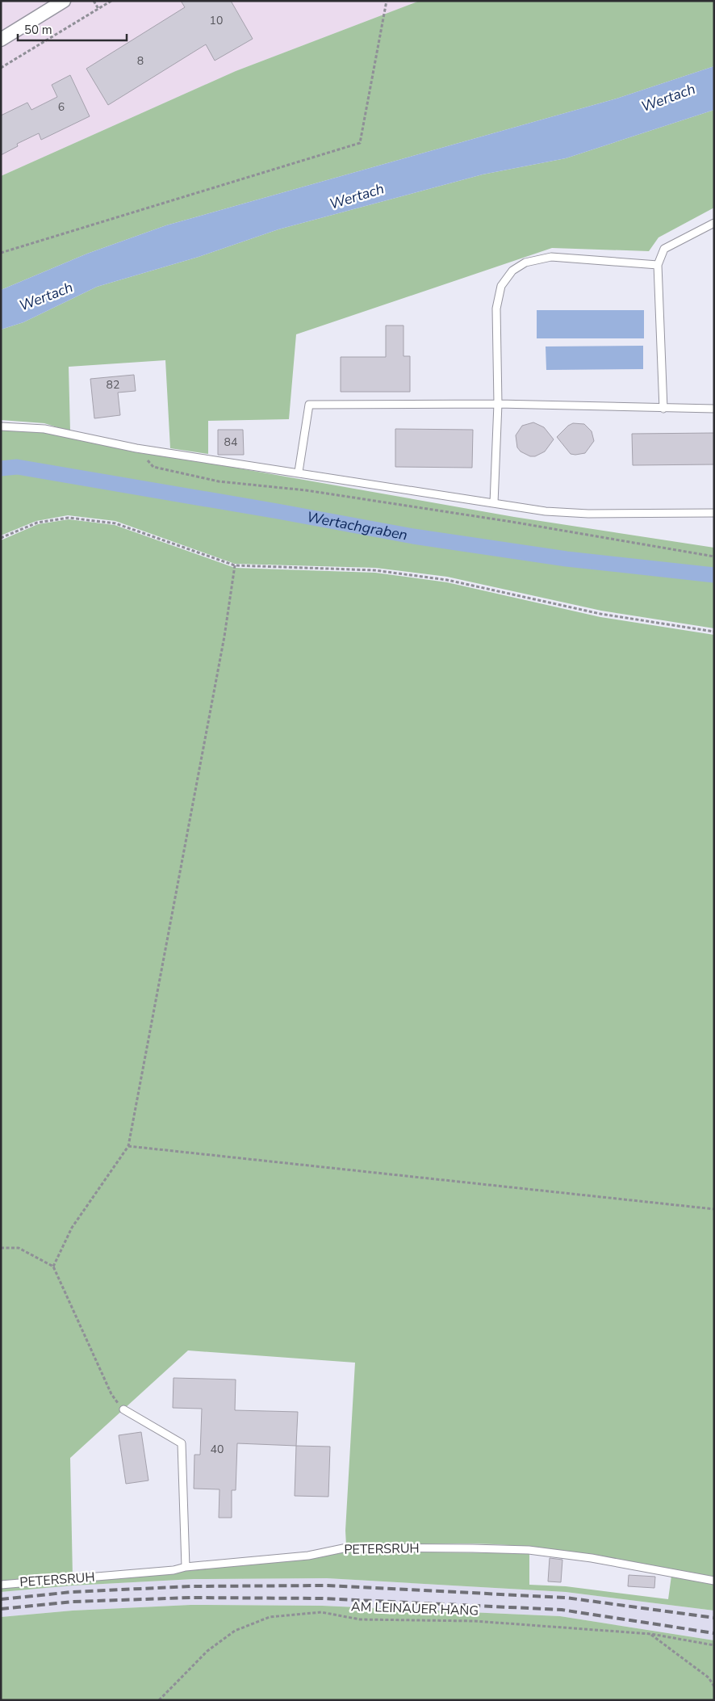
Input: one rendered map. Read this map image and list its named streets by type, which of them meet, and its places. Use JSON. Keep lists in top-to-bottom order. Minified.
{"streets":{"lane":["PETERSRUH"],"path":["AM LEINAUER HANG"]},"water":["Wertach","Wertachgraben"],"house_numbers":["10","8","6","82","84","40"],"scale_bar":"50 m"}
